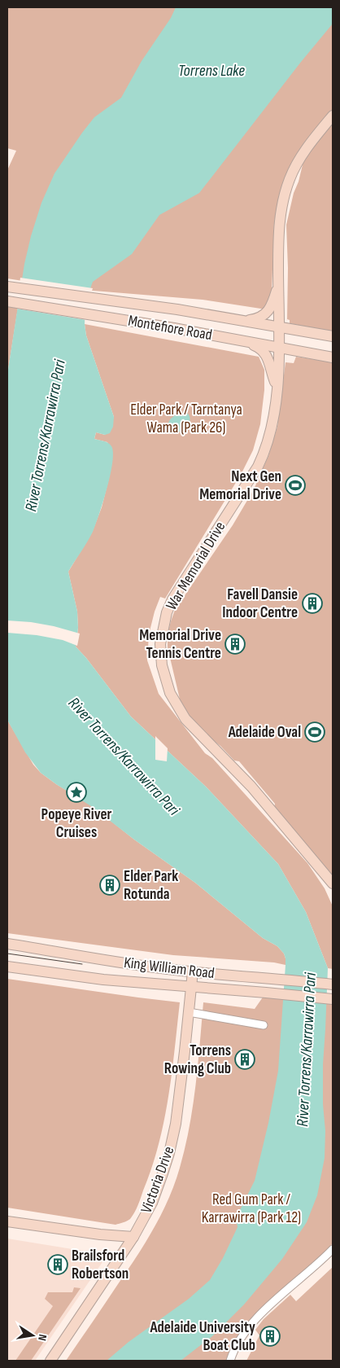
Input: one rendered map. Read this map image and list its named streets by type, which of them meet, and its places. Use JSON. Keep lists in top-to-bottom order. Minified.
{"streets":{"street":["Montefiore Road","War Memorial Drive","King William Road","Victoria Drive"]},"crossings":[["Montefiore Road","War Memorial Drive"],["King William Road","Victoria Drive"]],"water":["Torrens Lake","River Torrens/Karrawirra Pari"],"parks":["Elder Park / Tarntanya Wama (Park 26)","Red Gum Park / Karrawirra (Park 12)"],"places":{"sports":["Next Gen Memorial Drive","Adelaide Oval"],"building":["Favell Dansie Indoor Centre","Memorial Drive Tennis Centre","Elder Park Rotunda","Torrens Rowing Club","Brailsford Robertson","Adelaide University Boat Club"],"place":["Popeye River Cruises"]},"north":"right"}
